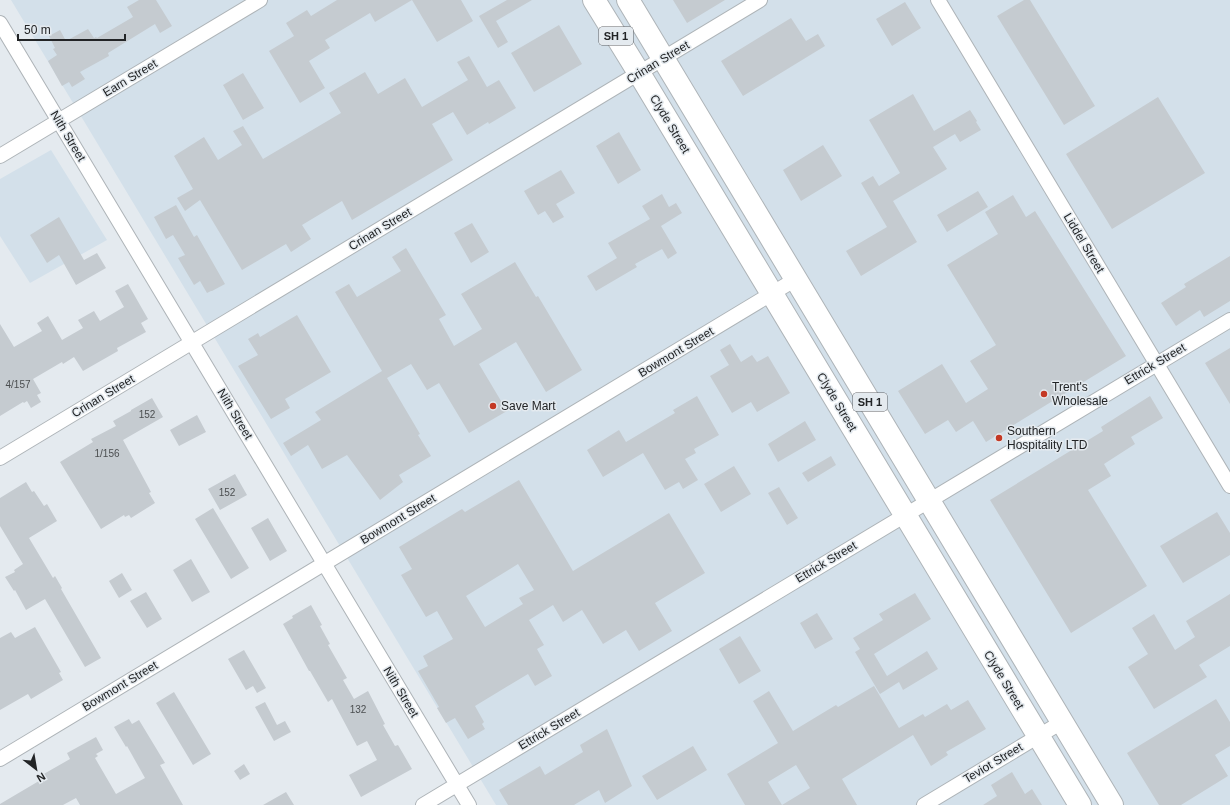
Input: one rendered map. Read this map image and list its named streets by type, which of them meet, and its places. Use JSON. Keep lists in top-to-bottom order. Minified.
{"streets":{"highway":["SH 1","Clyde Street"],"street":["Crinan Street","Earn Street","Nith Street","Liddel Street","Bowmont Street","Ettrick Street","Teviot Street"]},"crossings":[["SH 1","Crinan Street"],["SH 1","Bowmont Street"],["SH 1","Ettrick Street"],["SH 1","Teviot Street"],["Crinan Street","Clyde Street"],["Crinan Street","Nith Street"],["Earn Street","Nith Street"],["Clyde Street","Bowmont Street"],["Clyde Street","Ettrick Street"],["Clyde Street","Teviot Street"],["Nith Street","Bowmont Street"],["Nith Street","Ettrick Street"],["Liddel Street","Ettrick Street"]],"places":["Trent's Wholesale","Save Mart","Southern Hospitality LTD"],"house_numbers":["4/157","152","1/156","152","132"],"scale_bar":"50 m","north":"bottom right"}
